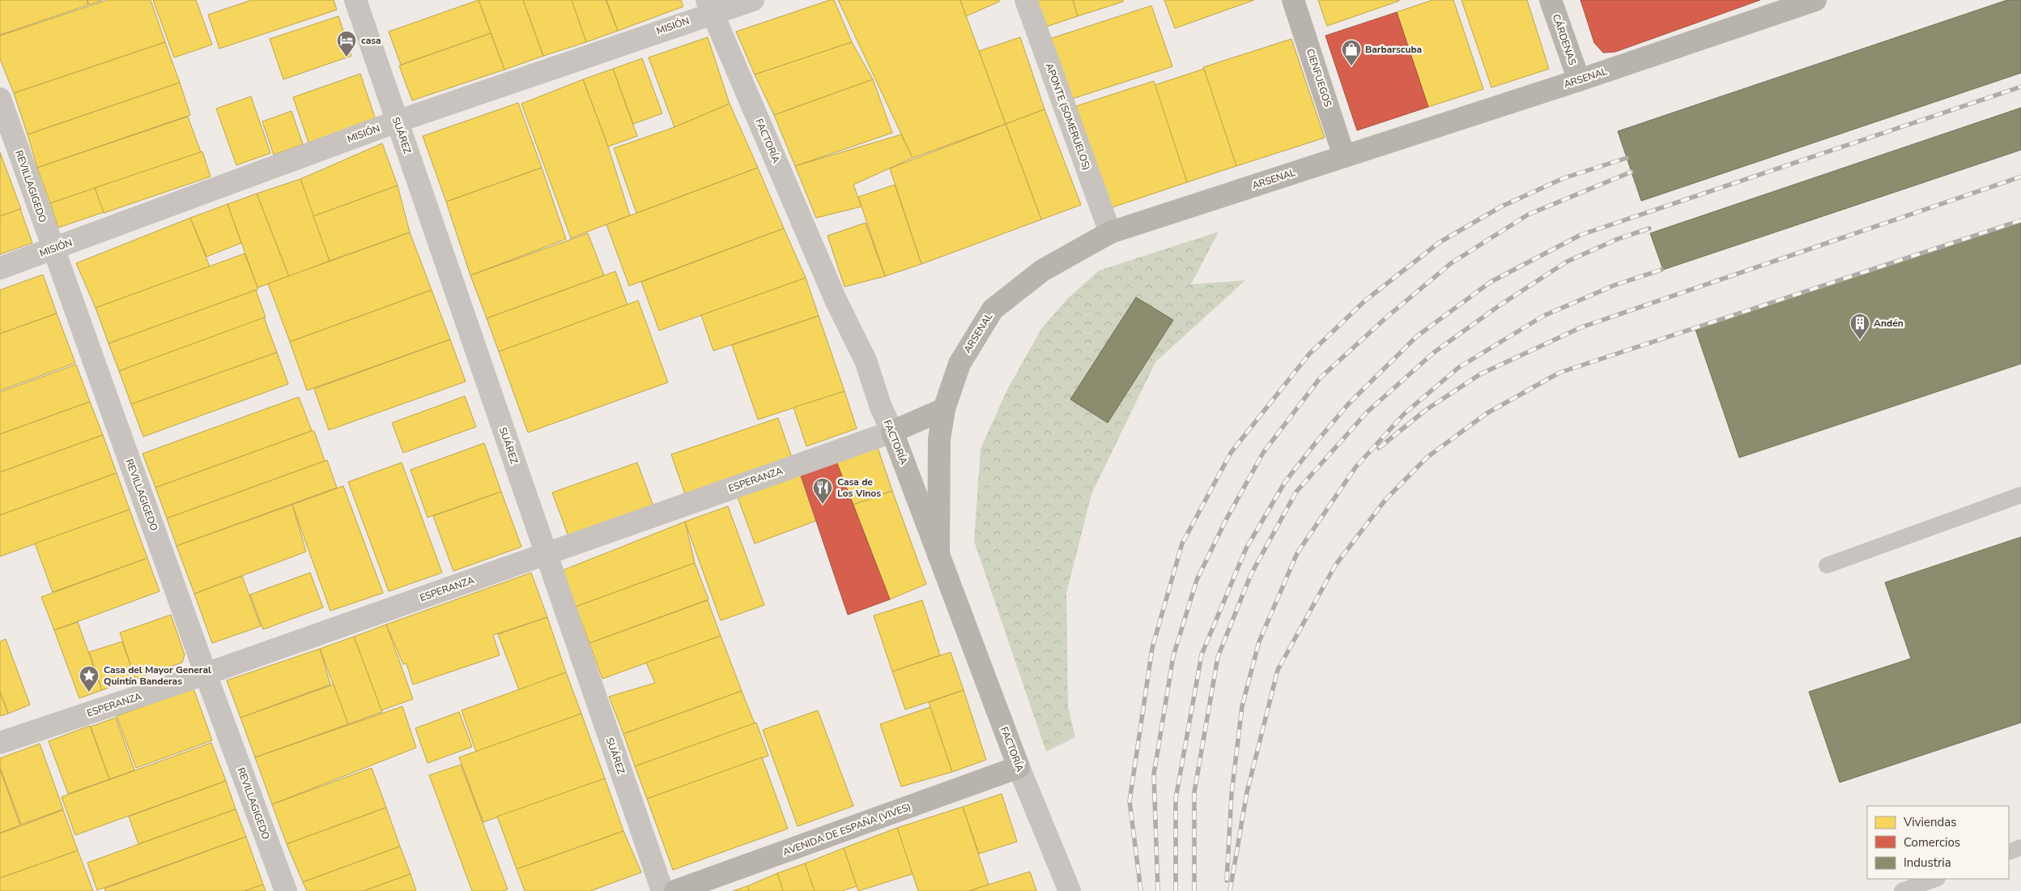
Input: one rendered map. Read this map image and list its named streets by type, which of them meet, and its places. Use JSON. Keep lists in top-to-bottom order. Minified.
{"streets":{"street":["MISIÓN","CÁRDENAS","CIENFUEGOS","ARSENAL","APONTE (SOMERUELOS)","SUÁREZ","FACTORÍA","REVILLAGIGEDO","ESPERANZA","AVENIDA DE ESPAÑA (VIVES)"]},"crossings":[["MISIÓN","SUÁREZ"],["MISIÓN","FACTORÍA"],["MISIÓN","REVILLAGIGEDO"],["CÁRDENAS","ARSENAL"],["CIENFUEGOS","ARSENAL"],["ARSENAL","APONTE (SOMERUELOS)"],["ARSENAL","FACTORÍA"],["SUÁREZ","ESPERANZA"],["FACTORÍA","ESPERANZA"],["FACTORÍA","AVENIDA DE ESPAÑA (VIVES)"],["REVILLAGIGEDO","ESPERANZA"]],"places":{"hotel":["casa"],"shop":["Barbarscuba"],"building":["Andén"],"restaurant":["Casa de Los Vinos"],"place":["Casa del Mayor General Quintín Banderas"]},"legend":["Viviendas","Comercios","Industria"]}
